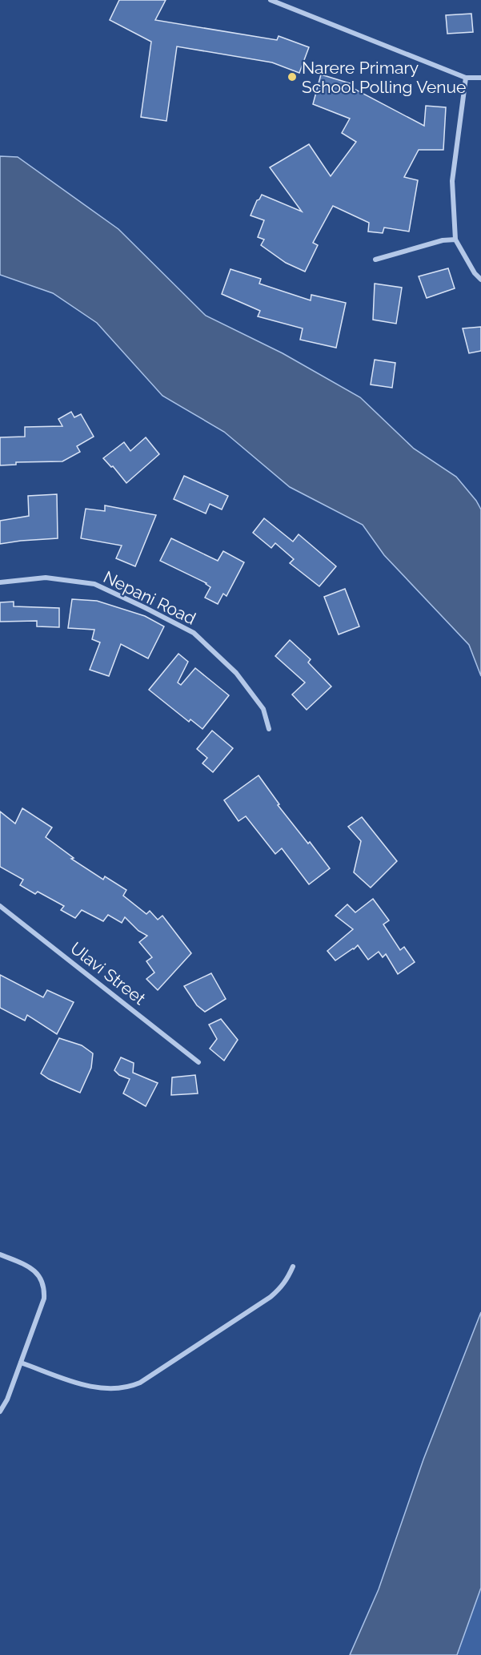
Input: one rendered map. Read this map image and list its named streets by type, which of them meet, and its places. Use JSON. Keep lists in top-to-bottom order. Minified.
{"streets":{"street":["Nepani Road","Ulavi Street"]},"places":["Narere Primary School Polling Venue"]}
